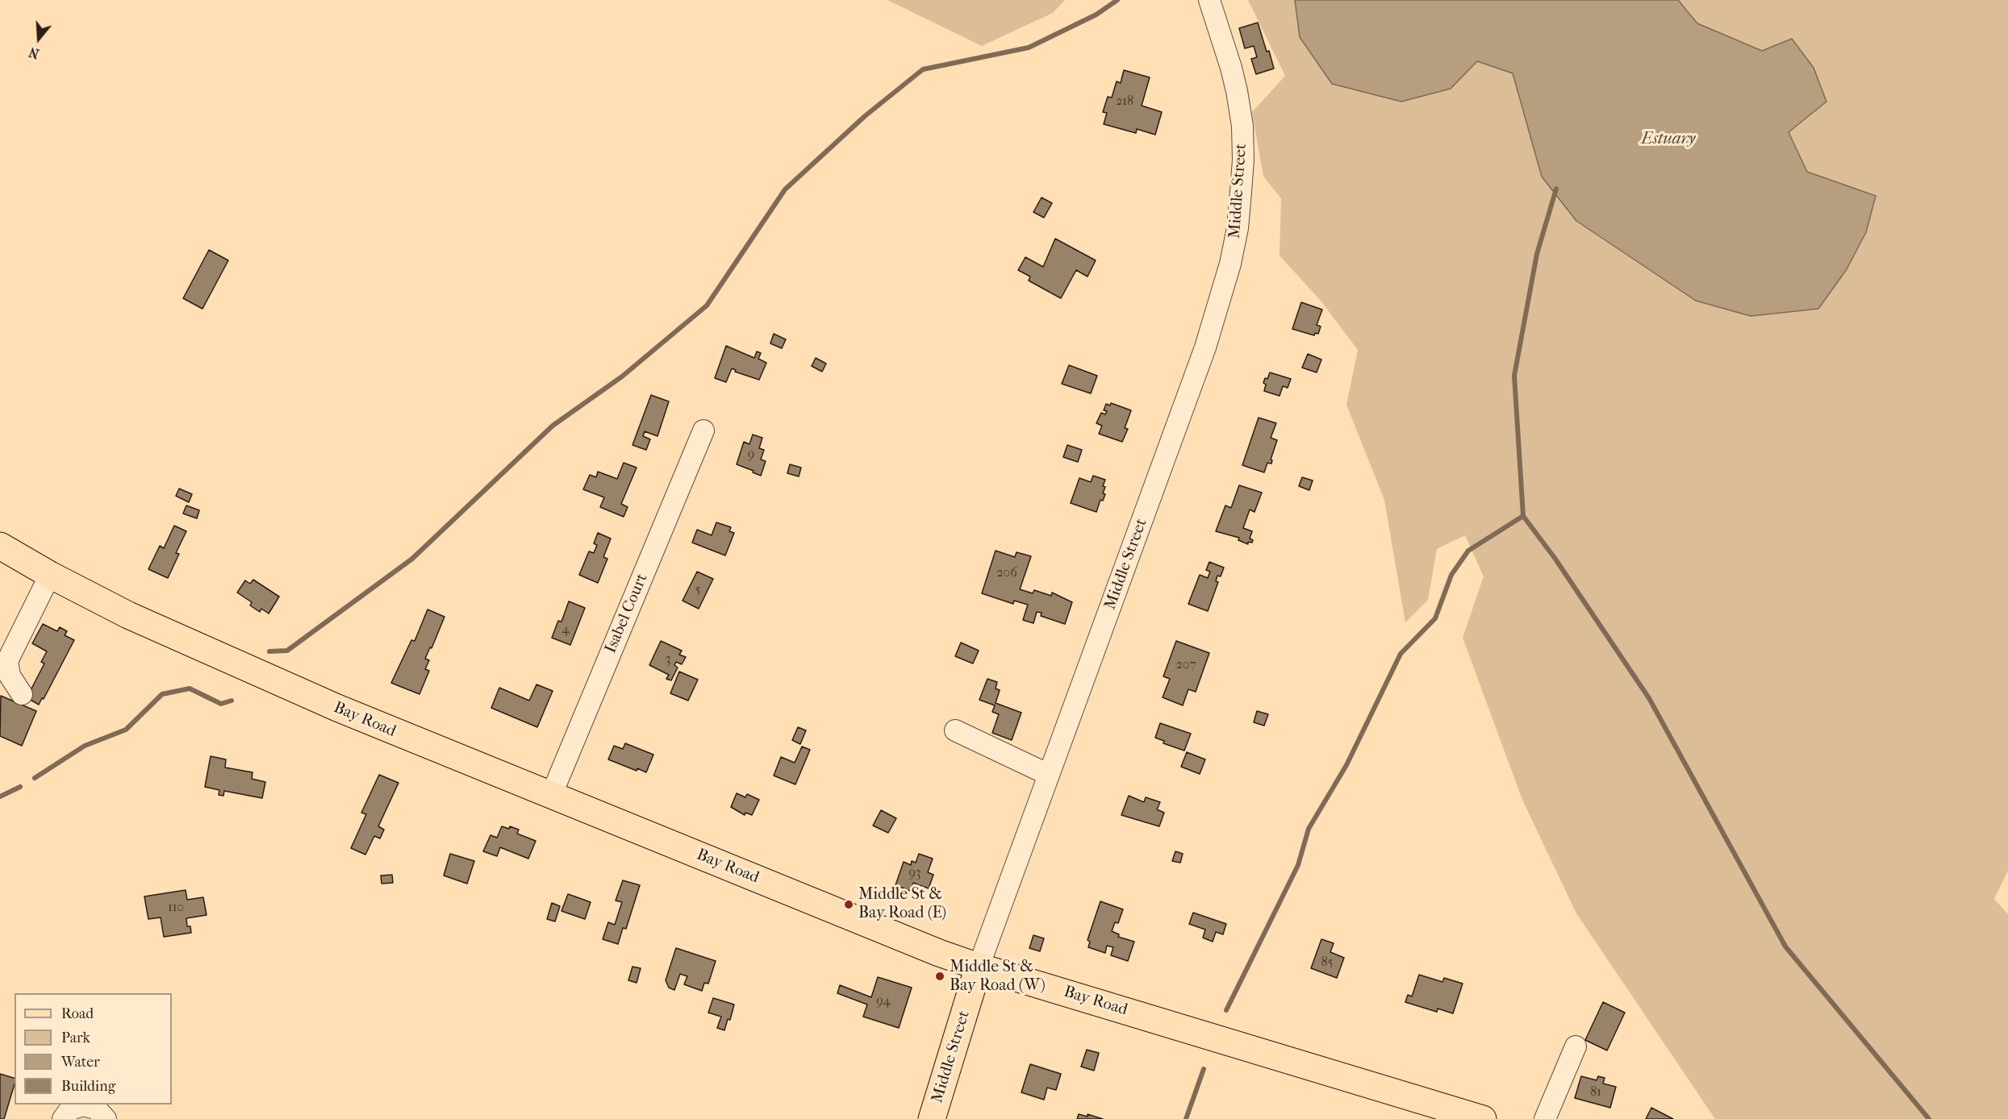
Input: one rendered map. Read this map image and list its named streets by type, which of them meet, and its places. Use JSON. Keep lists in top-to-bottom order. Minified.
{"streets":{"main road":["Middle Street","Bay Road"],"street":["Isabel Court"]},"crossings":[["Middle Street","Bay Road"],["Isabel Court","Bay Road"]],"water":["Estuary"],"places":["Middle St & Bay Road (E)","Middle St & Bay Road (W)"],"house_numbers":["218","9","206","5","4","3","207","93","110","85","94","81"],"legend":["Road","Park","Water","Building"],"north":"bottom"}
